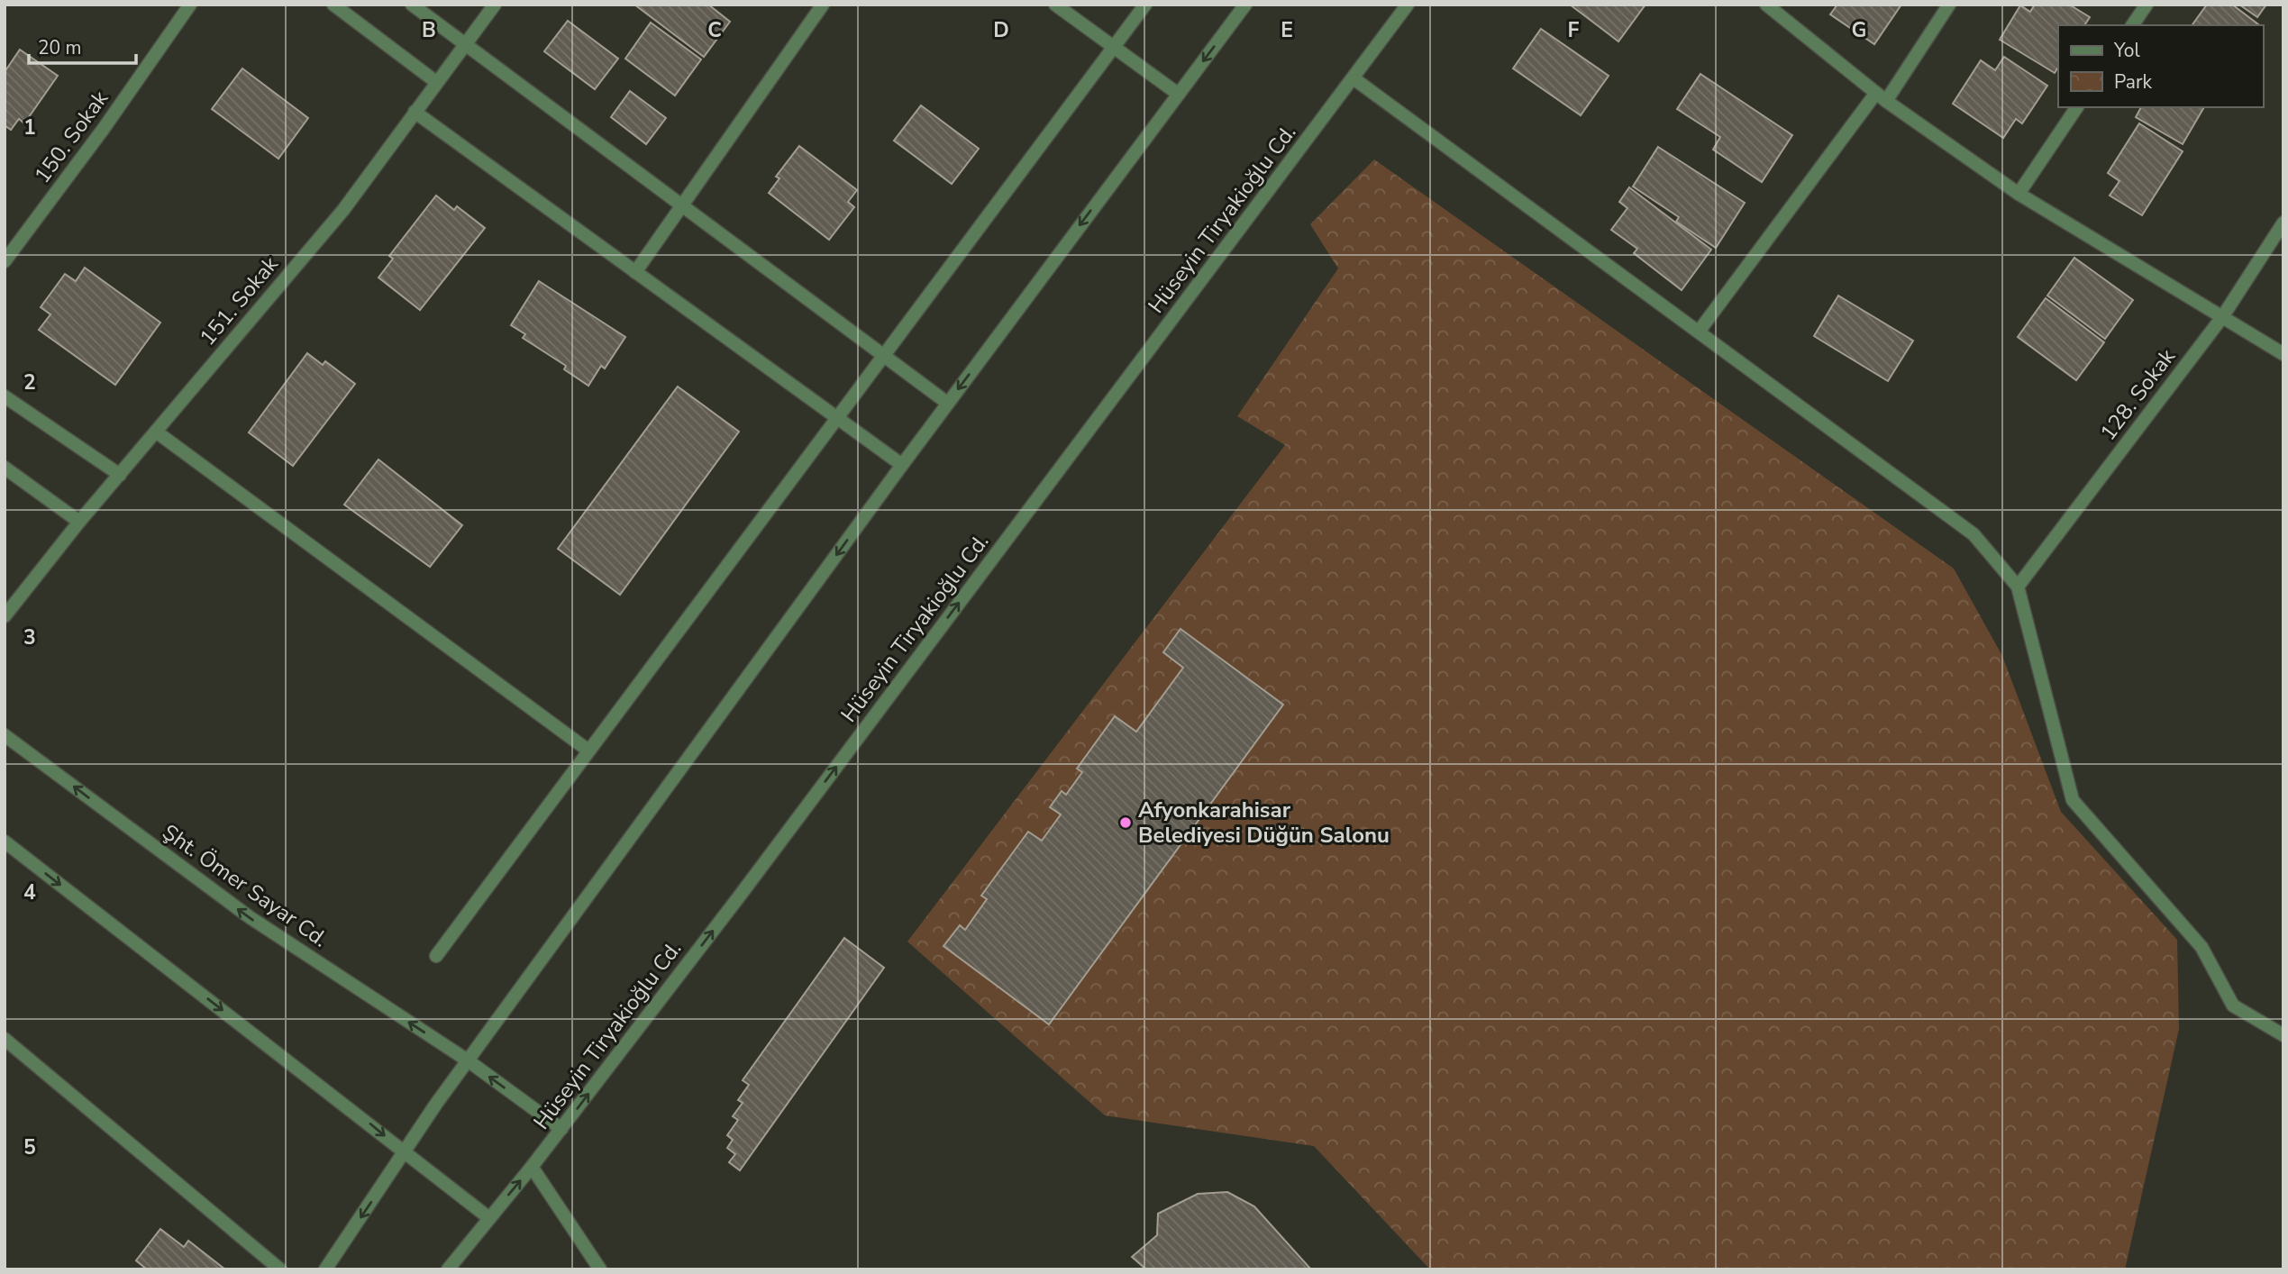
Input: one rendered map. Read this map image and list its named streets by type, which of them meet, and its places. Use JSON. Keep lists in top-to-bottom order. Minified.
{"streets":{"street":["150. Sokak","Hüseyin Tiryakioğlu Cd.","151. Sokak","128. Sokak","Şht. Ömer Sayar Cd."]},"crossings":[["Hüseyin Tiryakioğlu Cd.","Şht. Ömer Sayar Cd."]],"one_way":["Hüseyin Tiryakioğlu Cd."],"places":["Afyonkarahisar Belediyesi Düğün Salonu"],"legend":["Yol","Park"],"scale_bar":"20 m","grid":{"columns":["B","C","D","E","F","G"],"rows":["1","2","3","4","5"]}}
